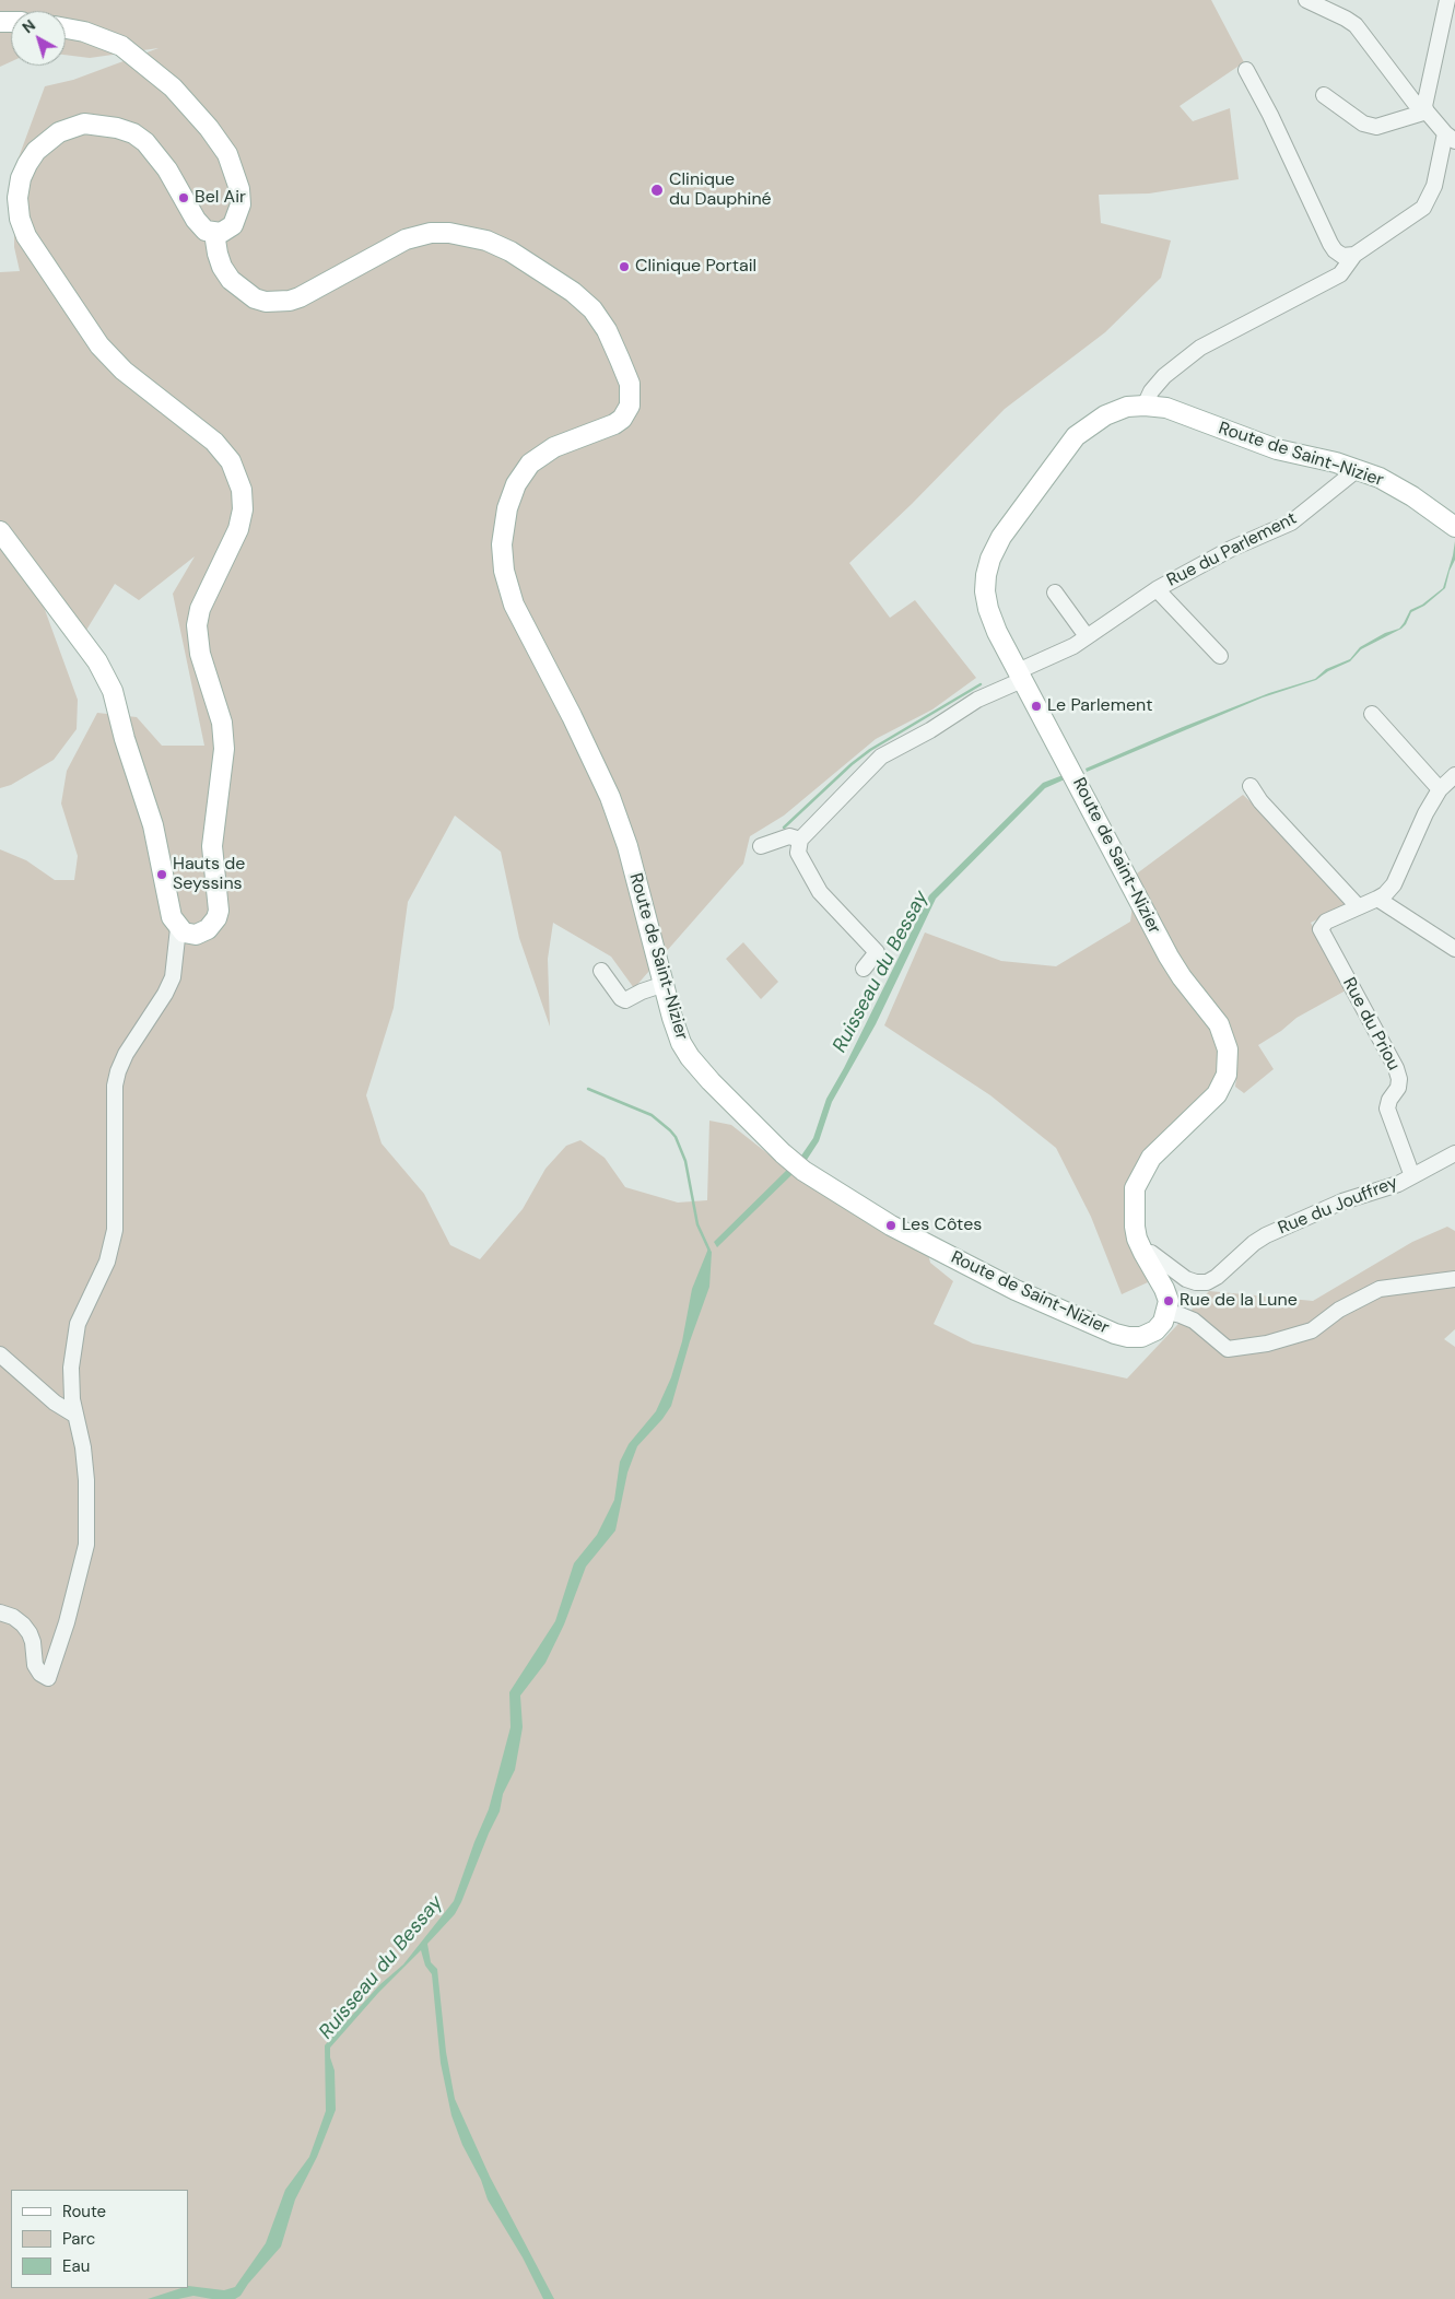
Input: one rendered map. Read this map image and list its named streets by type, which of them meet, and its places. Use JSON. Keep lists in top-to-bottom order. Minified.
{"streets":{"main road":["Route de Saint-Nizier"],"street":["Rue du Parlement","Rue du Priou","Rue du Jouffrey"]},"crossings":[["Route de Saint-Nizier","Rue du Parlement"],["Route de Saint-Nizier","Rue du Jouffrey"],["Rue du Priou","Rue du Jouffrey"]],"water":["Ruisseau du Bessay"],"places":["Clinique du Dauphiné","Bel Air","Clinique Portail","Le Parlement","Hauts de Seyssins","Les Côtes","Rue de la Lune"],"legend":["Route","Parc","Eau"],"north":"top left"}
